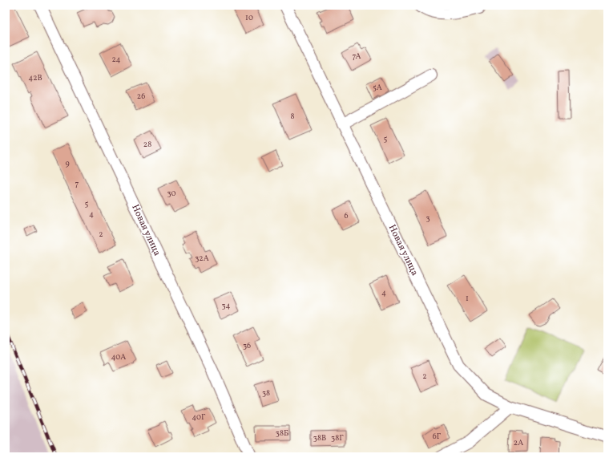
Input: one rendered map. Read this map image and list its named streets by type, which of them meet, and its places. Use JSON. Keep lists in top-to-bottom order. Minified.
{"streets":{"street":["Новая улица"]},"house_numbers":["10","7А","24","42В","5А","26","8","5","28","9","7","30","5","4","6","3","2","32А","4","1","34","36","40А","2","38","40Г","38Б","6Г","38В","38Г","2А"]}
